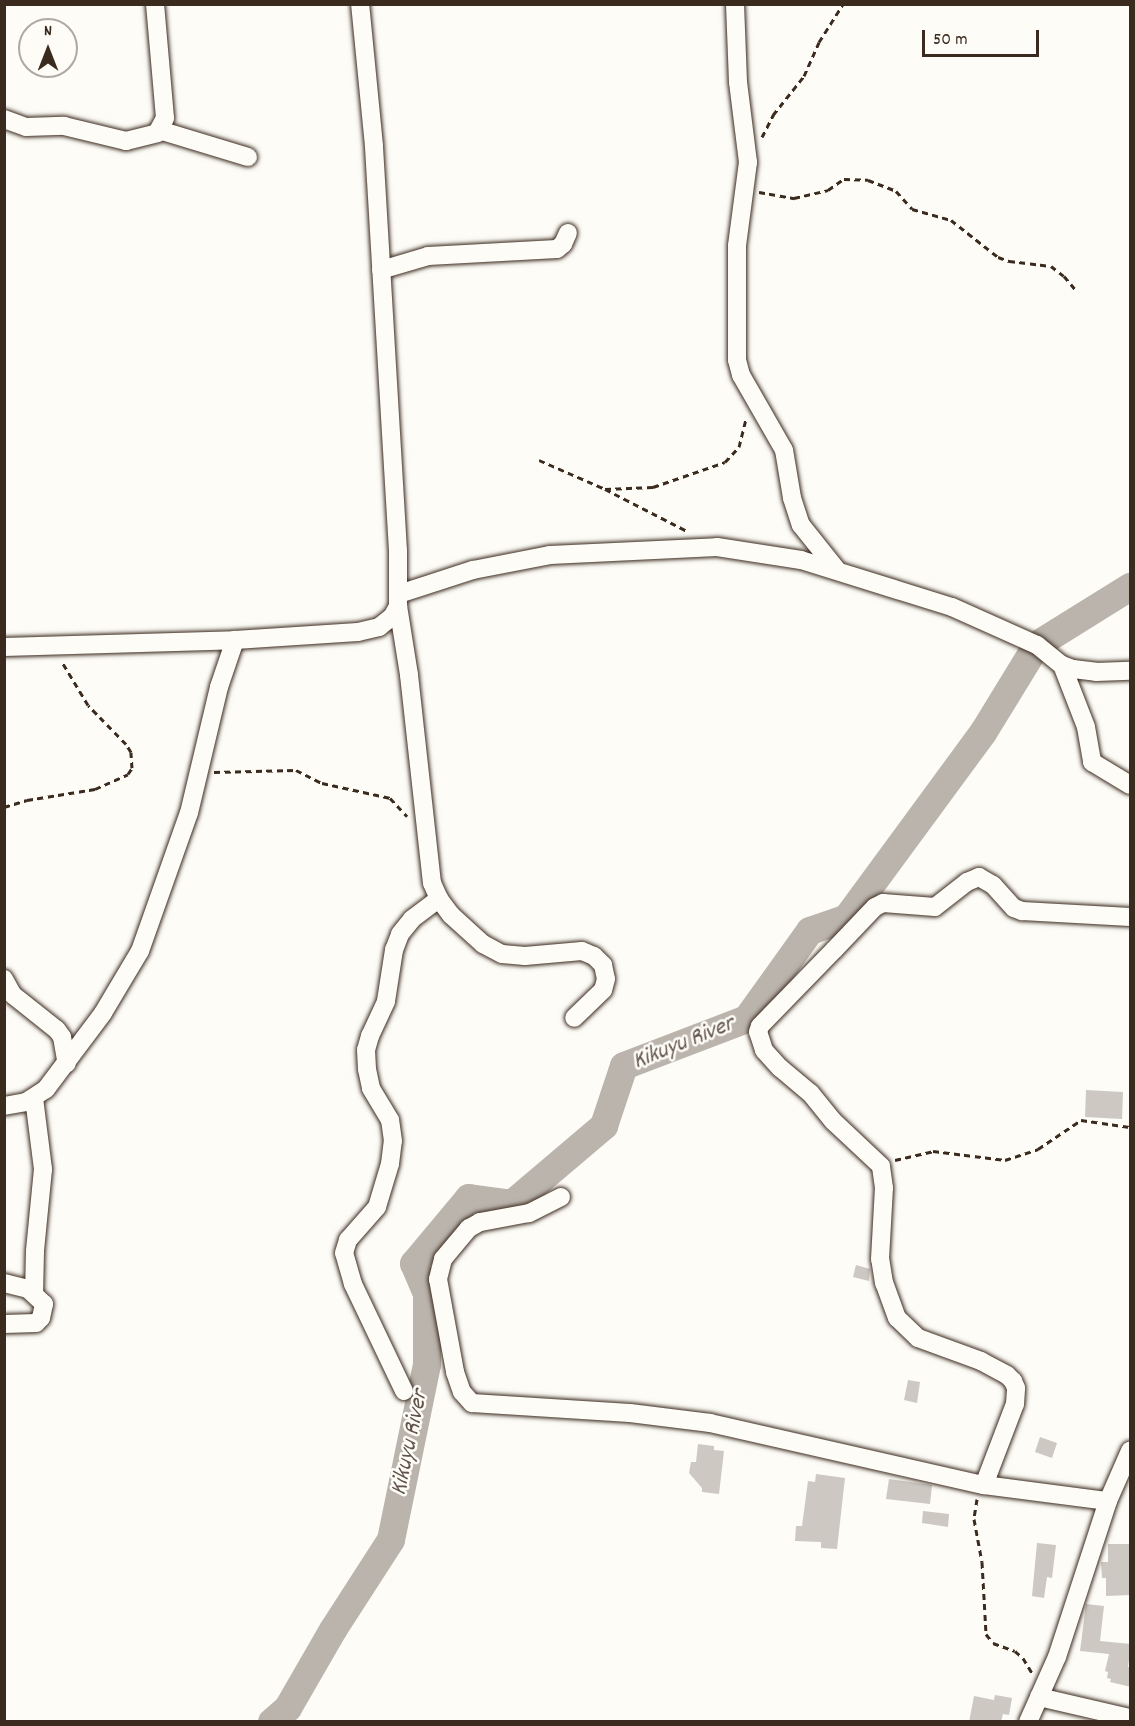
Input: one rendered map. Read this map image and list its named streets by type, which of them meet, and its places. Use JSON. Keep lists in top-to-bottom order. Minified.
{"water":["Kikuyu River"],"scale_bar":"50 m","north":"top"}
